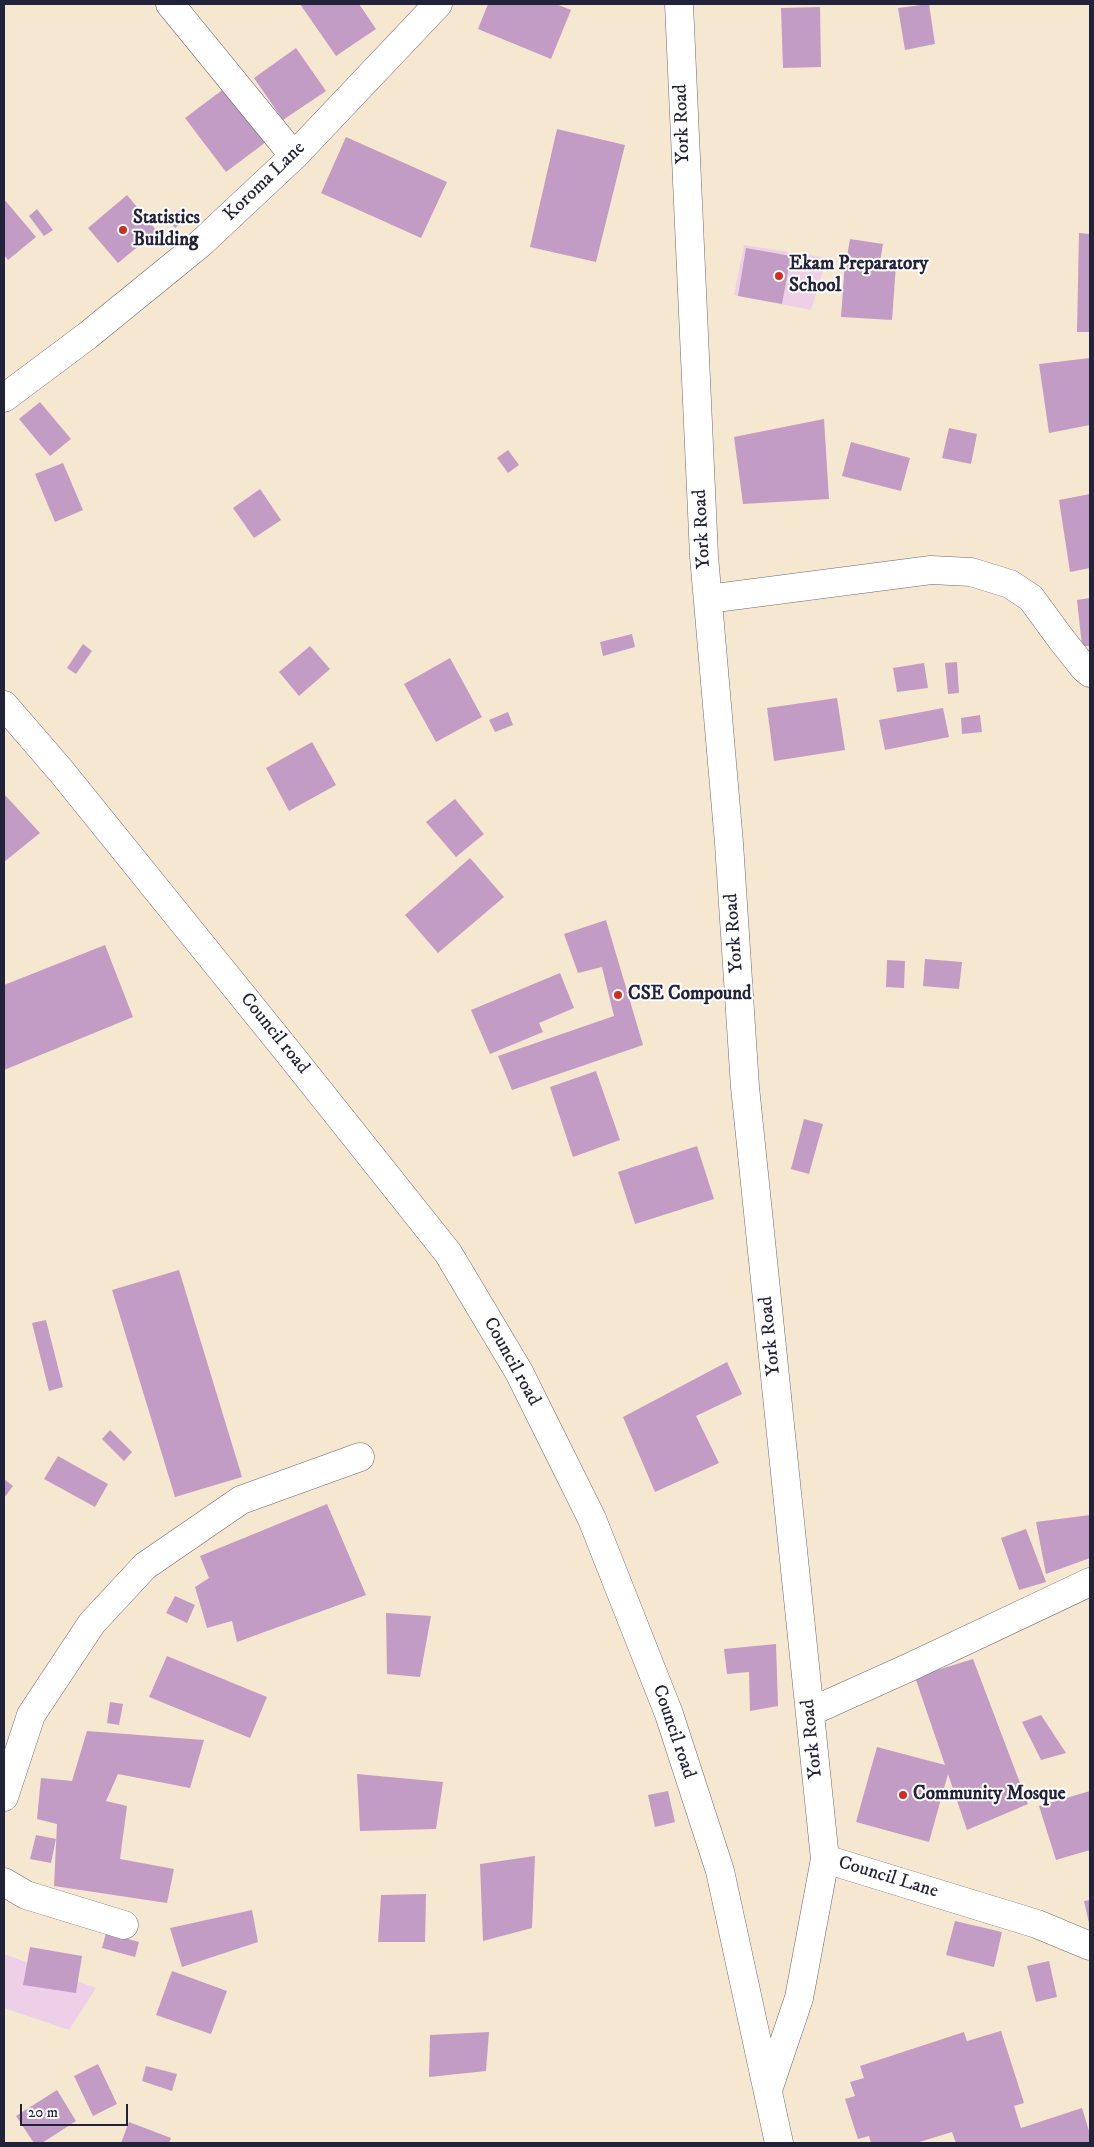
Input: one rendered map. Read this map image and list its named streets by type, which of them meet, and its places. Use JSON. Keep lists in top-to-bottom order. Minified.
{"streets":{"street":["York Road","Koroma Lane","Council road","Council Lane"]},"crossings":[["York Road","Council Lane"],["Council road","Council Lane"]],"places":["Statistics Building","Ekam Preparatory School","CSE Compound","Community Mosque"],"scale_bar":"20 m"}
